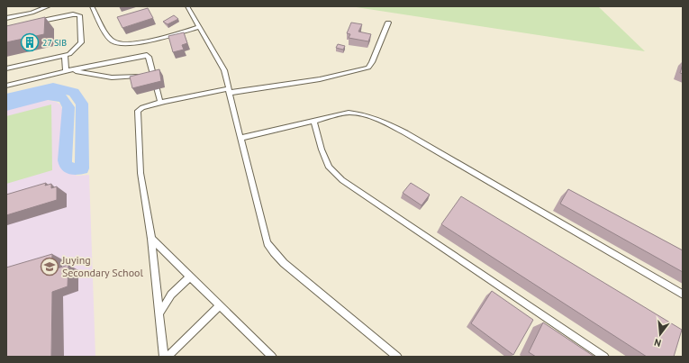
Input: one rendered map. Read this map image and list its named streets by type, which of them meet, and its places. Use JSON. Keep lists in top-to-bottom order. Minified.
{"places":{"building":["27 SIB"],"school or university":["Juying Secondary School"]},"north":"bottom"}
